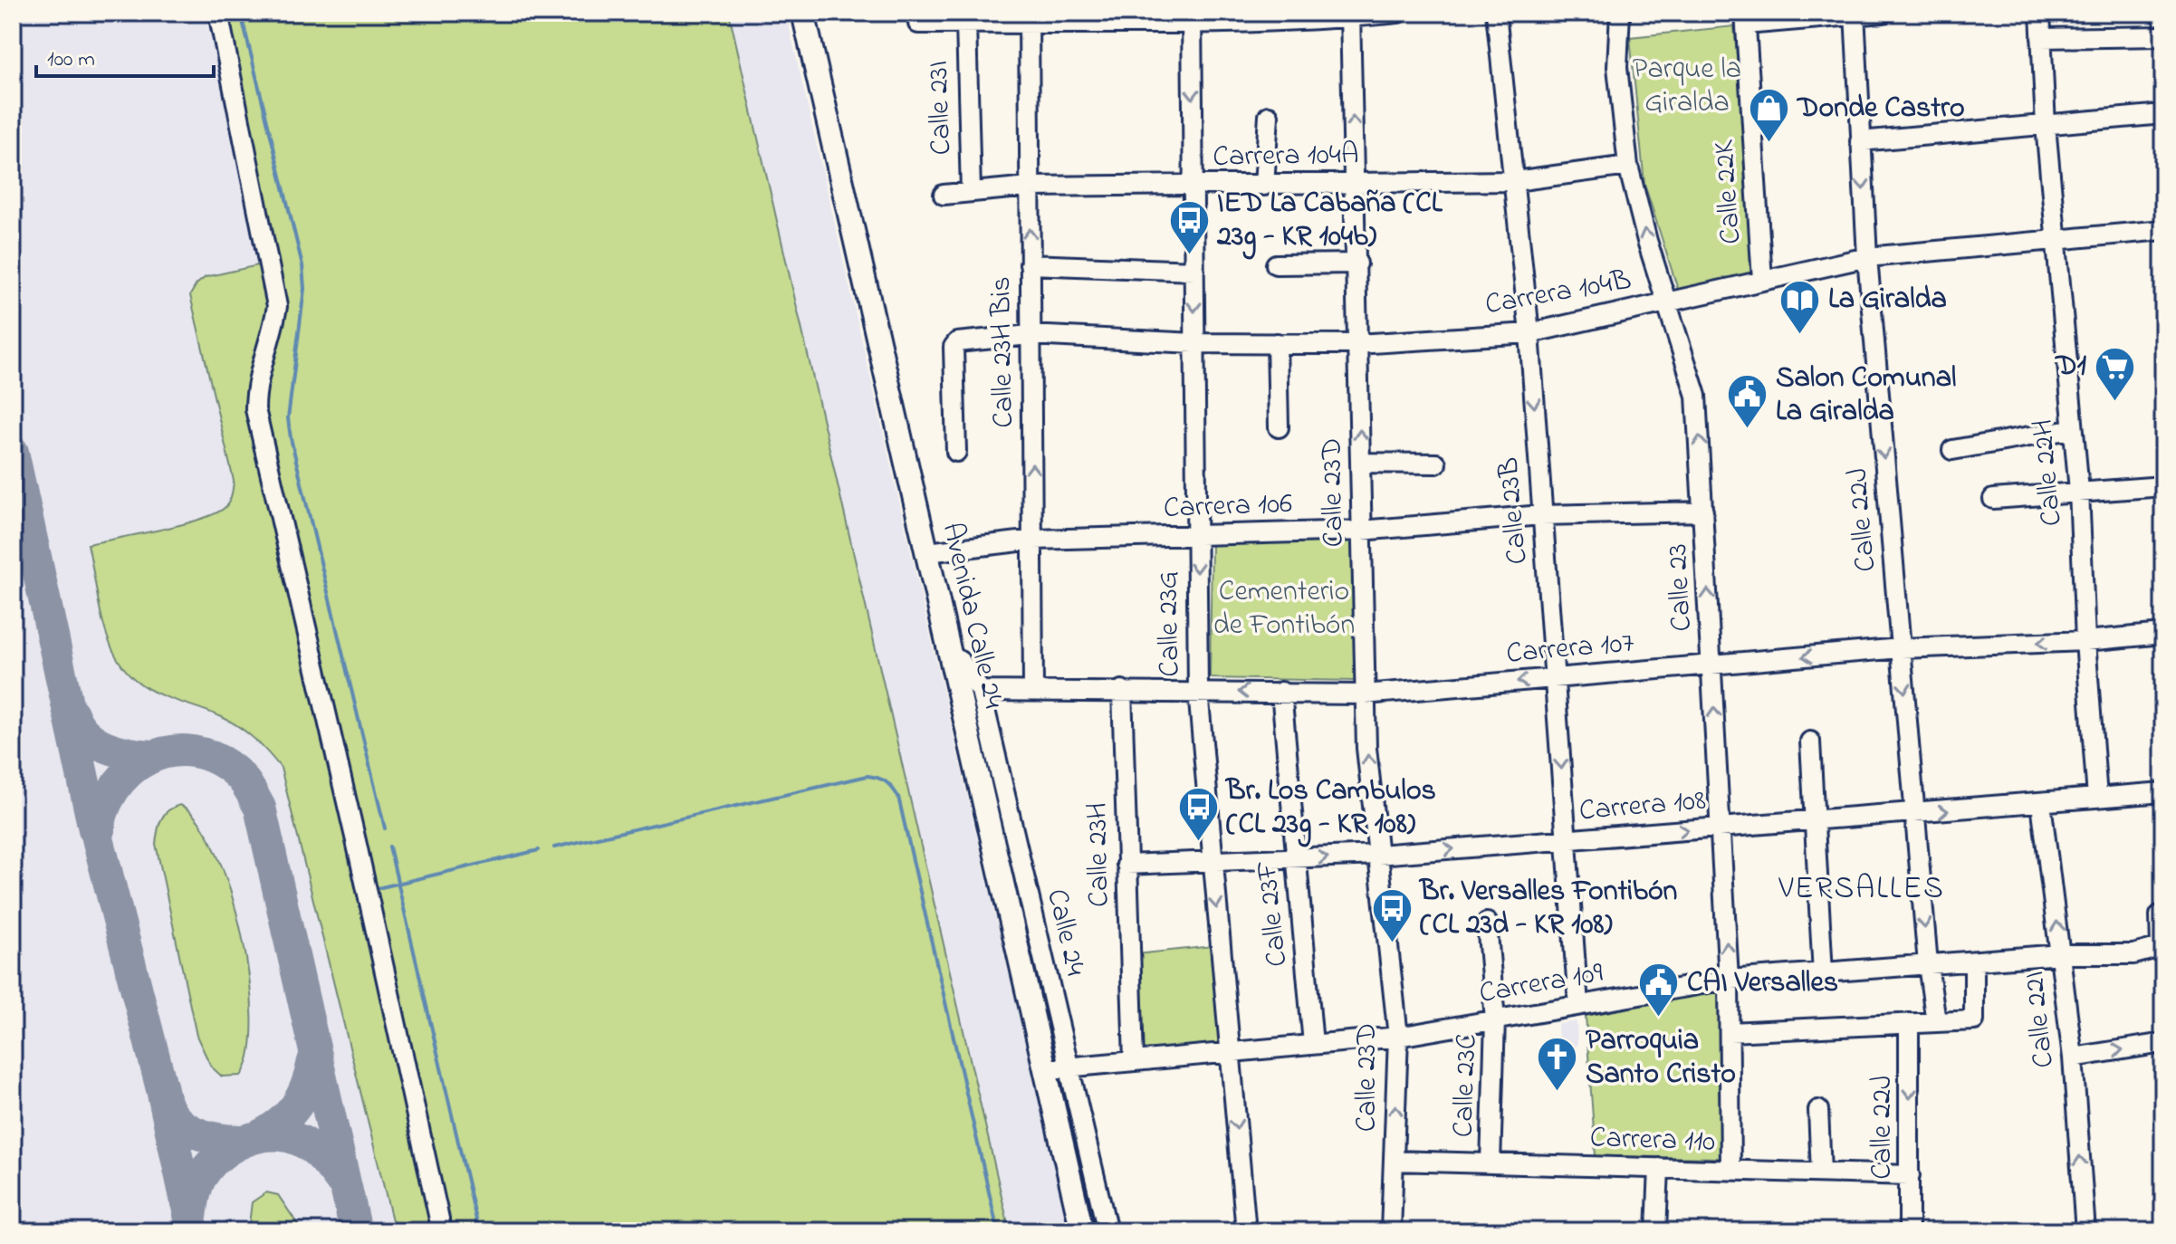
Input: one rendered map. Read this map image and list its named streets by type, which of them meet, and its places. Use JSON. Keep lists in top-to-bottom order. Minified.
{"streets":{"main road":["Avenida Calle 24"],"street":["Calle 23I","Carrera 104A","Calle 22K","Carrera 104B","Calle 23H Bis","Calle 22H","Calle 23D","Carrera 106","Calle 23B","Calle 22J","Calle 23","Calle 23G","Carrera 107","Carrera 108","Calle 23H","Calle 23F","Calle 24","Carrera 109","Calle 22I","Calle 23C","Carrera 110"]},"crossings":[["Calle 23I","Carrera 104A"],["Carrera 104A","Calle 23H Bis"],["Carrera 104A","Calle 23D"],["Carrera 104A","Calle 23B"],["Carrera 104A","Calle 23"],["Carrera 104A","Calle 23G"],["Calle 22K","Carrera 104B"],["Carrera 104B","Calle 23H Bis"],["Carrera 104B","Calle 22H"],["Carrera 104B","Calle 23D"],["Carrera 104B","Calle 23B"],["Carrera 104B","Calle 22J"],["Carrera 104B","Calle 23"],["Carrera 104B","Calle 23G"],["Calle 23H Bis","Carrera 106"],["Calle 23H Bis","Carrera 107"],["Calle 22H","Carrera 107"],["Calle 22H","Carrera 108"],["Calle 23D","Carrera 106"],["Calle 23D","Carrera 107"],["Calle 23D","Carrera 108"],["Calle 23D","Carrera 109"],["Calle 23D","Carrera 110"],["Carrera 106","Calle 23B"],["Carrera 106","Calle 23"],["Carrera 106","Avenida Calle 24"],["Carrera 106","Calle 23G"],["Calle 23B","Carrera 107"],["Calle 23B","Carrera 108"],["Calle 23B","Carrera 109"],["Calle 22J","Carrera 107"],["Calle 22J","Carrera 108"],["Calle 22J","Carrera 109"],["Calle 22J","Carrera 110"],["Calle 23","Carrera 107"],["Calle 23","Carrera 108"],["Calle 23","Carrera 109"],["Calle 23","Carrera 110"],["Avenida Calle 24","Calle 24"],["Avenida Calle 24","Carrera 109"],["Calle 23G","Carrera 107"],["Calle 23G","Carrera 108"],["Calle 23G","Carrera 109"],["Carrera 107","Calle 23H"],["Carrera 107","Calle 23F"],["Carrera 107","Calle 24"],["Carrera 108","Calle 23H"],["Carrera 108","Calle 23F"],["Carrera 108","Calle 22I"],["Calle 23H","Carrera 109"],["Calle 23F","Carrera 109"],["Calle 24","Carrera 109"],["Carrera 109","Calle 22I"],["Carrera 109","Calle 23C"],["Calle 23C","Carrera 110"]],"one_way":["Calle 23H Bis","Calle 23D","Calle 23","Calle 23G","Carrera 107","Carrera 108","Calle 22I"],"districts":["VERSALLES"],"parks":["Parque la Giralda","Cementerio de Fontibón"],"places":{"shop":["Donde Castro"],"bus stop":["IED La Cabaña (CL 23g - KR 104b)","Br. Los Cambulos (CL 23g - KR 108)","Br. Versalles Fontibón (CL 23d - KR 108)"],"library":["La Giralda"],"supermarket":["D1"],"public building":["Salon Comunal La Giralda","CAI Versalles"],"church":["Parroquia Santo Cristo"]},"scale_bar":"100 m"}
